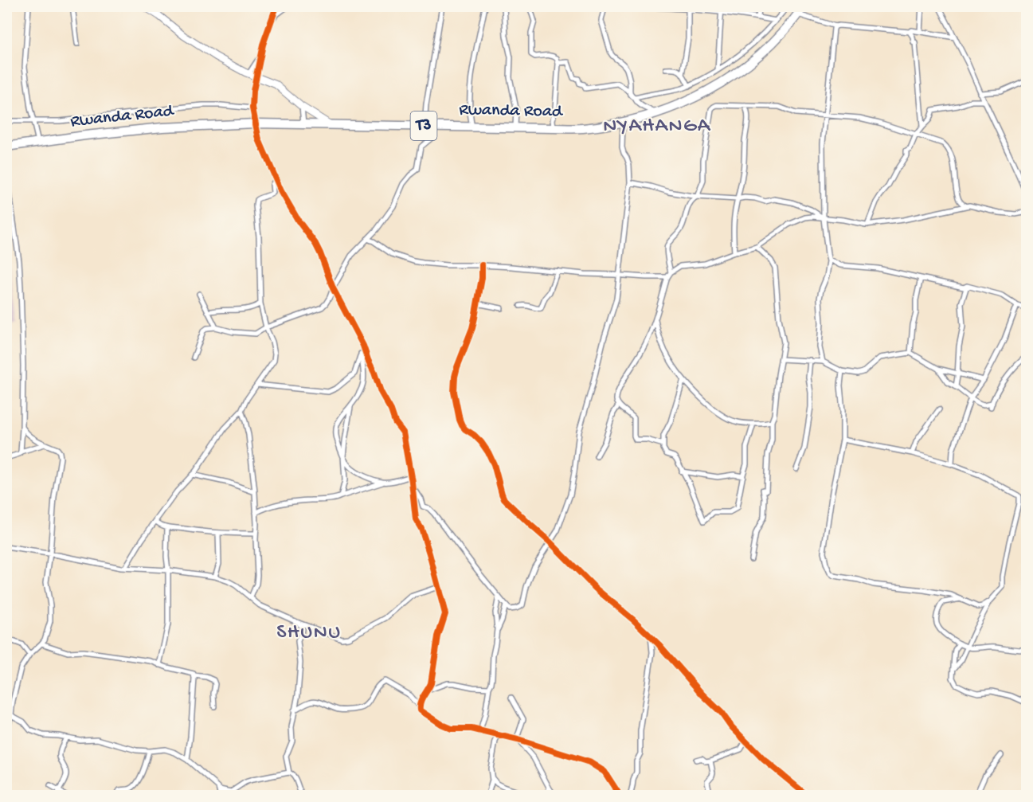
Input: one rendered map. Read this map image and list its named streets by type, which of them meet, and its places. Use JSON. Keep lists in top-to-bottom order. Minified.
{"streets":{"highway":["Rwanda Road","T3"]},"districts":["NYAHANGA","SHUNU"]}
